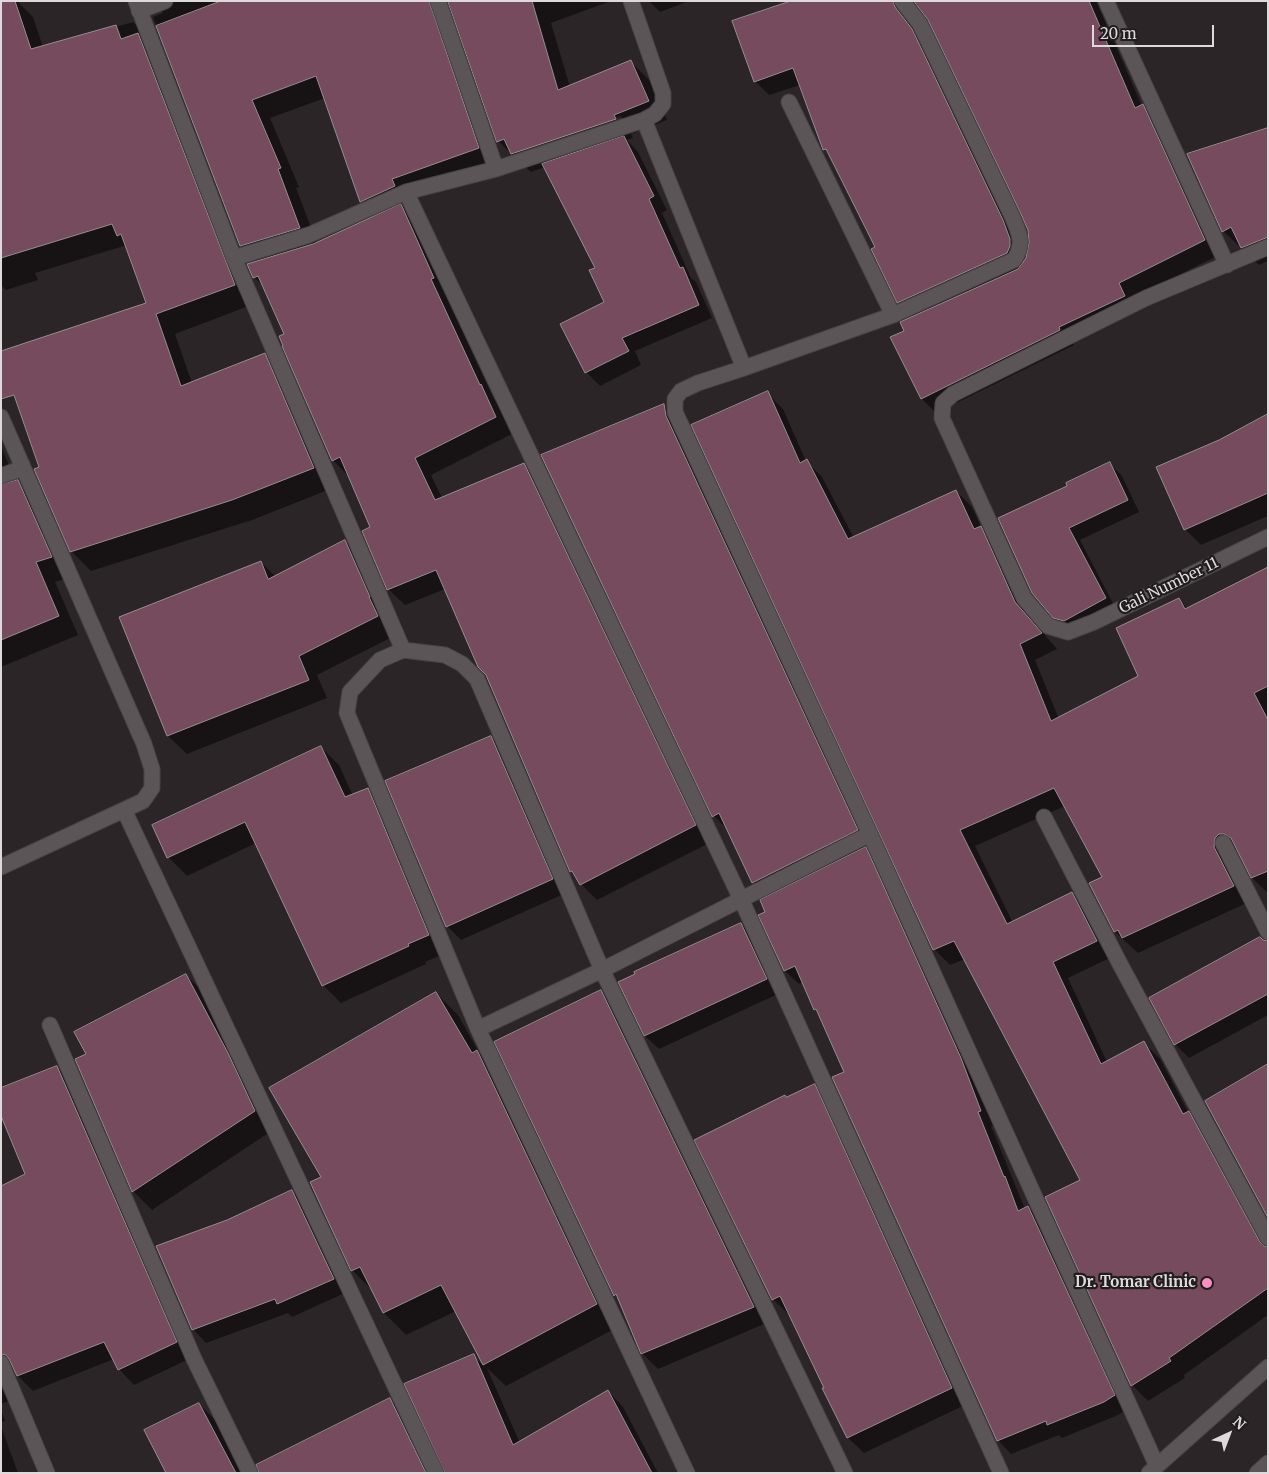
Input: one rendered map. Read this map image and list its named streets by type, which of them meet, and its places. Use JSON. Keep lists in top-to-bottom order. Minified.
{"streets":{"street":["Gali Number 11"]},"places":["Dr. Tomar Clinic"],"scale_bar":"20 m","north":"top right"}
